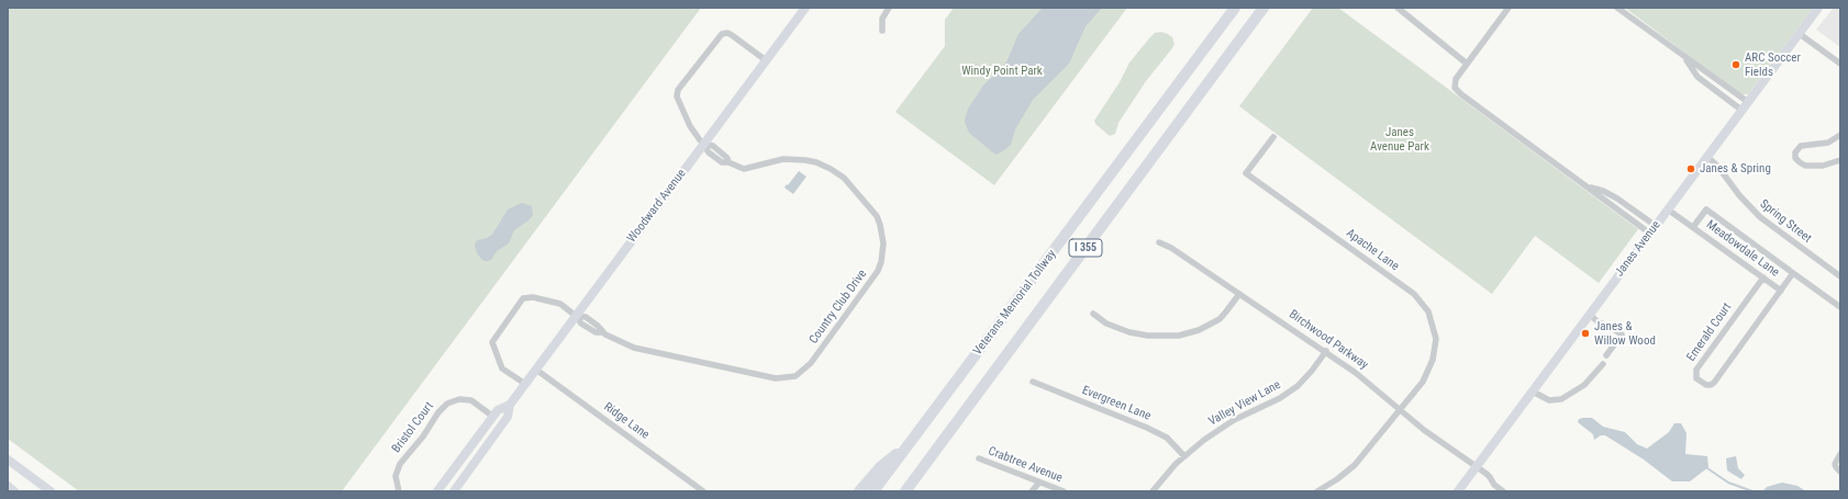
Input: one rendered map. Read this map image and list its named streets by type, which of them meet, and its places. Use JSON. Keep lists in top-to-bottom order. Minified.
{"streets":{"highway":["I 355","Veterans Memorial Tollway"],"main road":["Woodward Avenue","Janes Avenue"],"street":["Spring Street","Meadowdale Lane","Apache Lane","Country Club Drive","Emerald Court","Birchwood Parkway","Evergreen Lane","Valley View Lane","Ridge Lane","Bristol Court","Crabtree Avenue"]},"crossings":[["Woodward Avenue","Country Club Drive"],["Woodward Avenue","Ridge Lane"],["Woodward Avenue","Bristol Court"],["Spring Street","Janes Avenue"],["Janes Avenue","Meadowdale Lane"],["Janes Avenue","Birchwood Parkway"],["Meadowdale Lane","Emerald Court"],["Apache Lane","Birchwood Parkway"],["Birchwood Parkway","Valley View Lane"],["Evergreen Lane","Valley View Lane"]],"parks":["Windy Point Park","Janes Avenue Park"],"places":["ARC Soccer Fields","Janes & Spring","Janes & Willow Wood"]}
